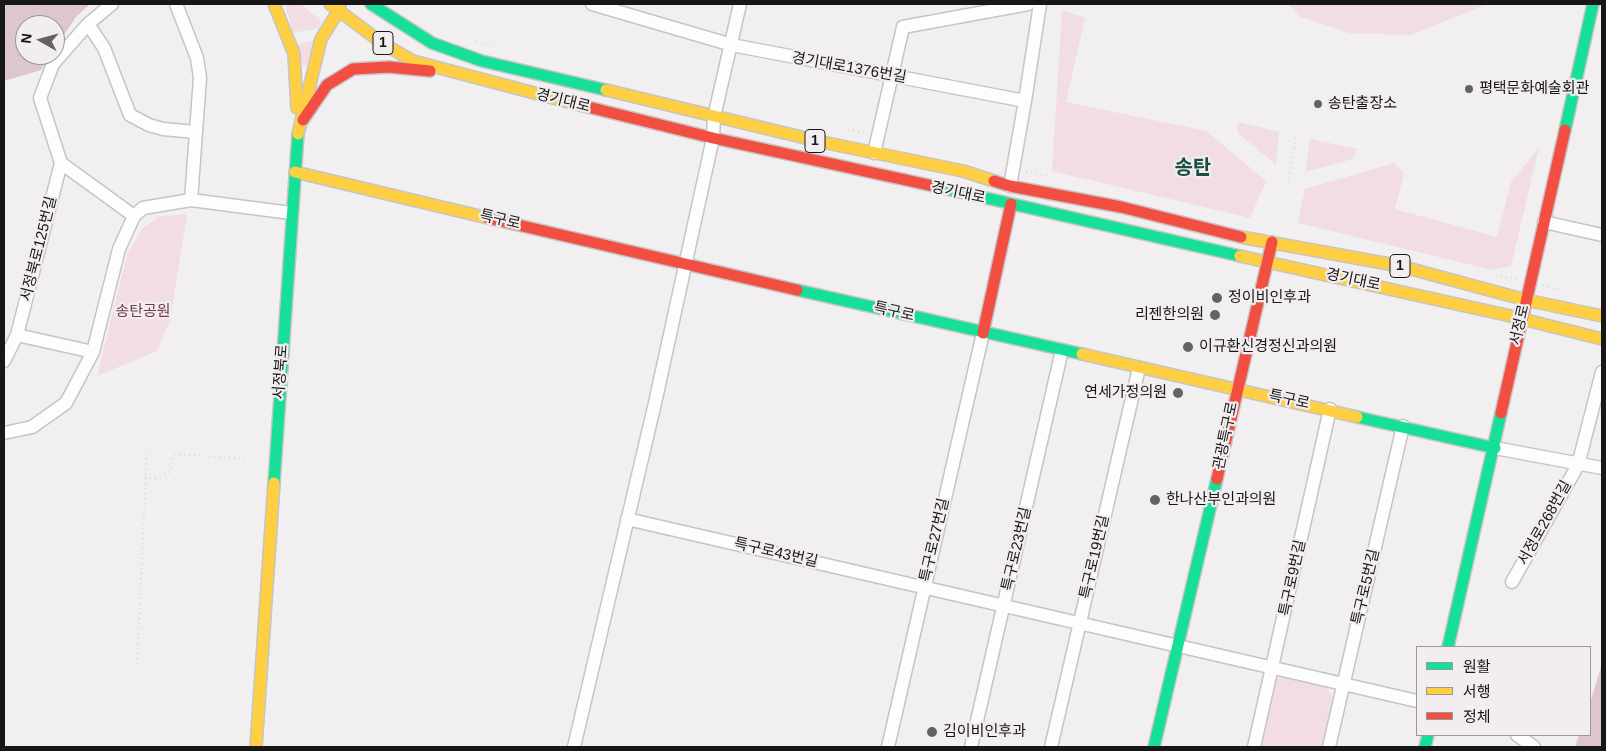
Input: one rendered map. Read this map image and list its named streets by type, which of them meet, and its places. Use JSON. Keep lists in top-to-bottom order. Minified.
{"streets":{"street":["1","경기대로1376번길","경기대로","특구로","서정북로125번길","서정로","서정북로","관광특구로","서정로268번길","특구로27번길","특구로23번길","특구로43번길","특구로19번길","특구로9번길","특구로5번길"]},"crossings":[["경기대로","서정로"],["경기대로","서정북로"],["경기대로","관광특구로"],["특구로","서정로"],["특구로","서정북로"],["특구로","관광특구로"],["특구로","서정로268번길"],["특구로","특구로27번길"],["특구로","특구로23번길"],["특구로","특구로19번길"],["특구로","특구로9번길"],["특구로","특구로5번길"],["서정로","서정로268번길"],["관광특구로","특구로43번길"],["특구로27번길","특구로43번길"],["특구로23번길","특구로43번길"],["특구로43번길","특구로19번길"],["특구로43번길","특구로9번길"],["특구로43번길","특구로5번길"]],"districts":["송탄"],"parks":["송탄공원"],"places":["평택문화예술회관","송탄출장소","정이비인후과","리젠한의원","이규환신경정신과의원","연세가정의원","한나산부인과의원","김이비인후과"],"legend":["원활","서행","정체"],"north":"left"}
